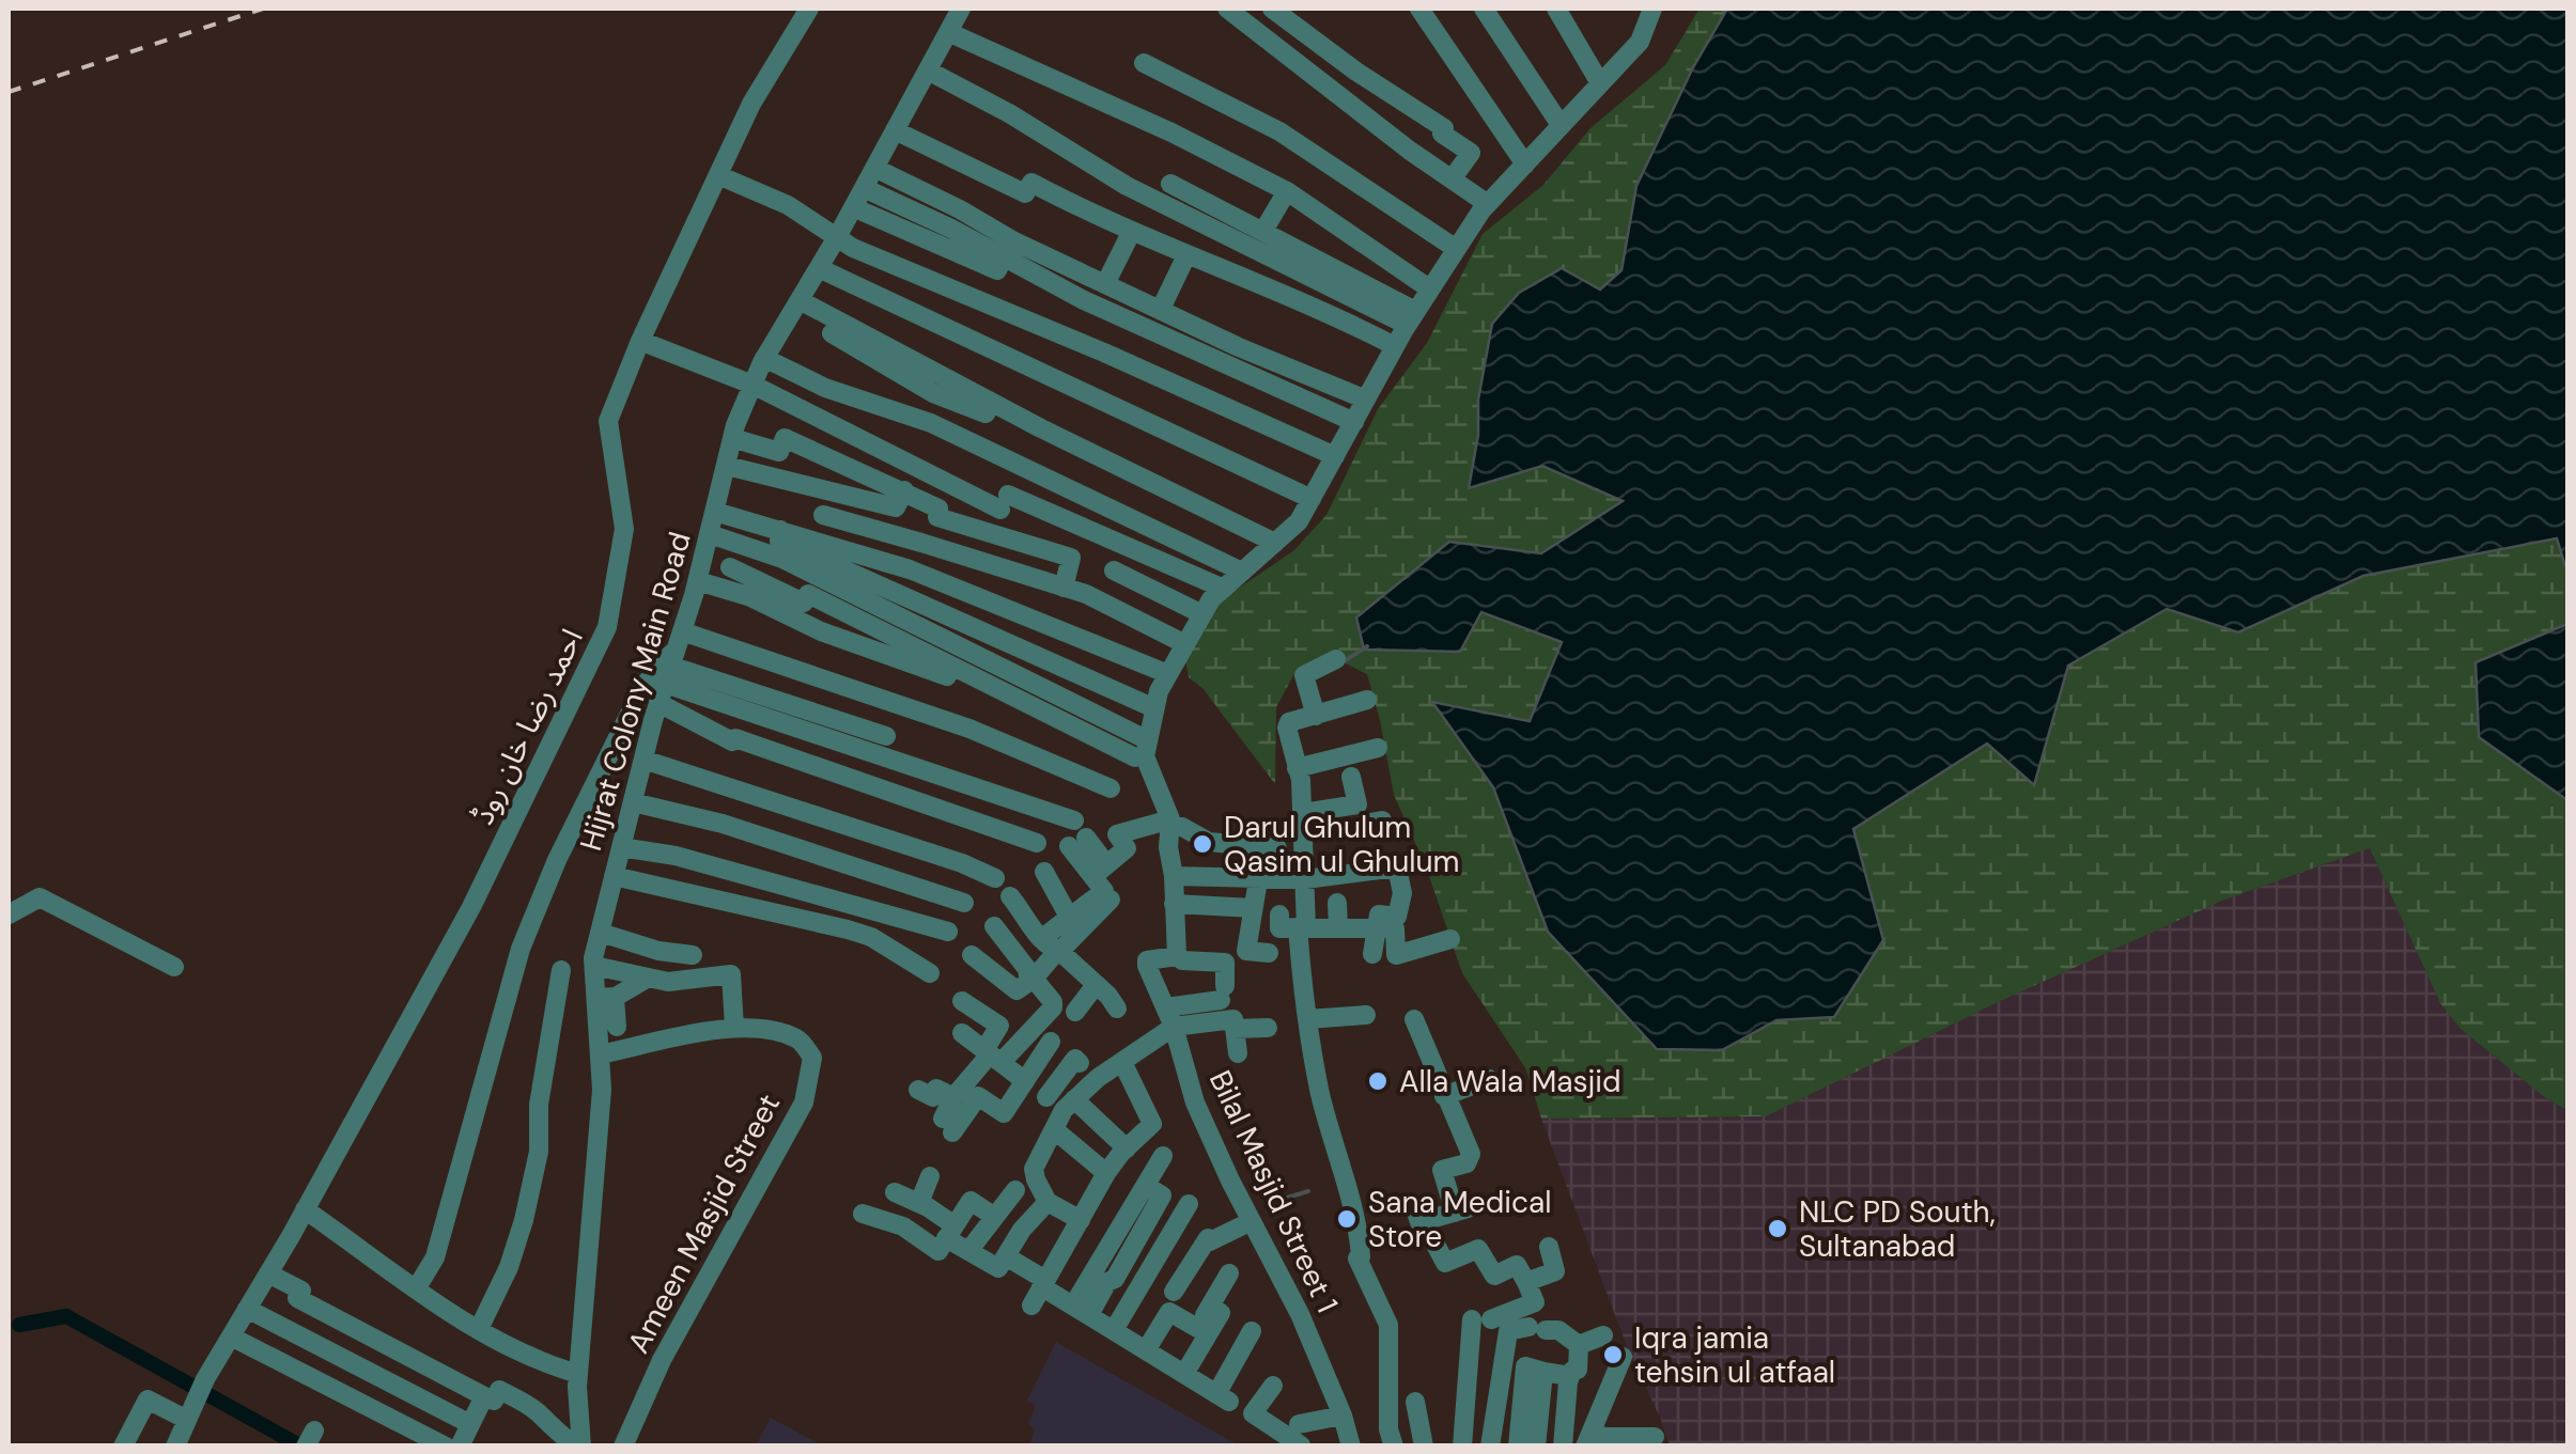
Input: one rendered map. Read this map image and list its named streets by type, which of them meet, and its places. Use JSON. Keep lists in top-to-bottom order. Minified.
{"streets":{"street":["Hijrat Colony Main Road","احمد رضا خان روڈ","Bilal Masjid Street 1","Ameen Masjid Street"]},"crossings":[["Hijrat Colony Main Road","Ameen Masjid Street"]],"places":["Darul Ghulum Qasim ul Ghulum","Alla Wala Masjid","Sana Medical Store","NLC PD South, Sultanabad","Iqra jamia tehsin ul atfaal"]}
